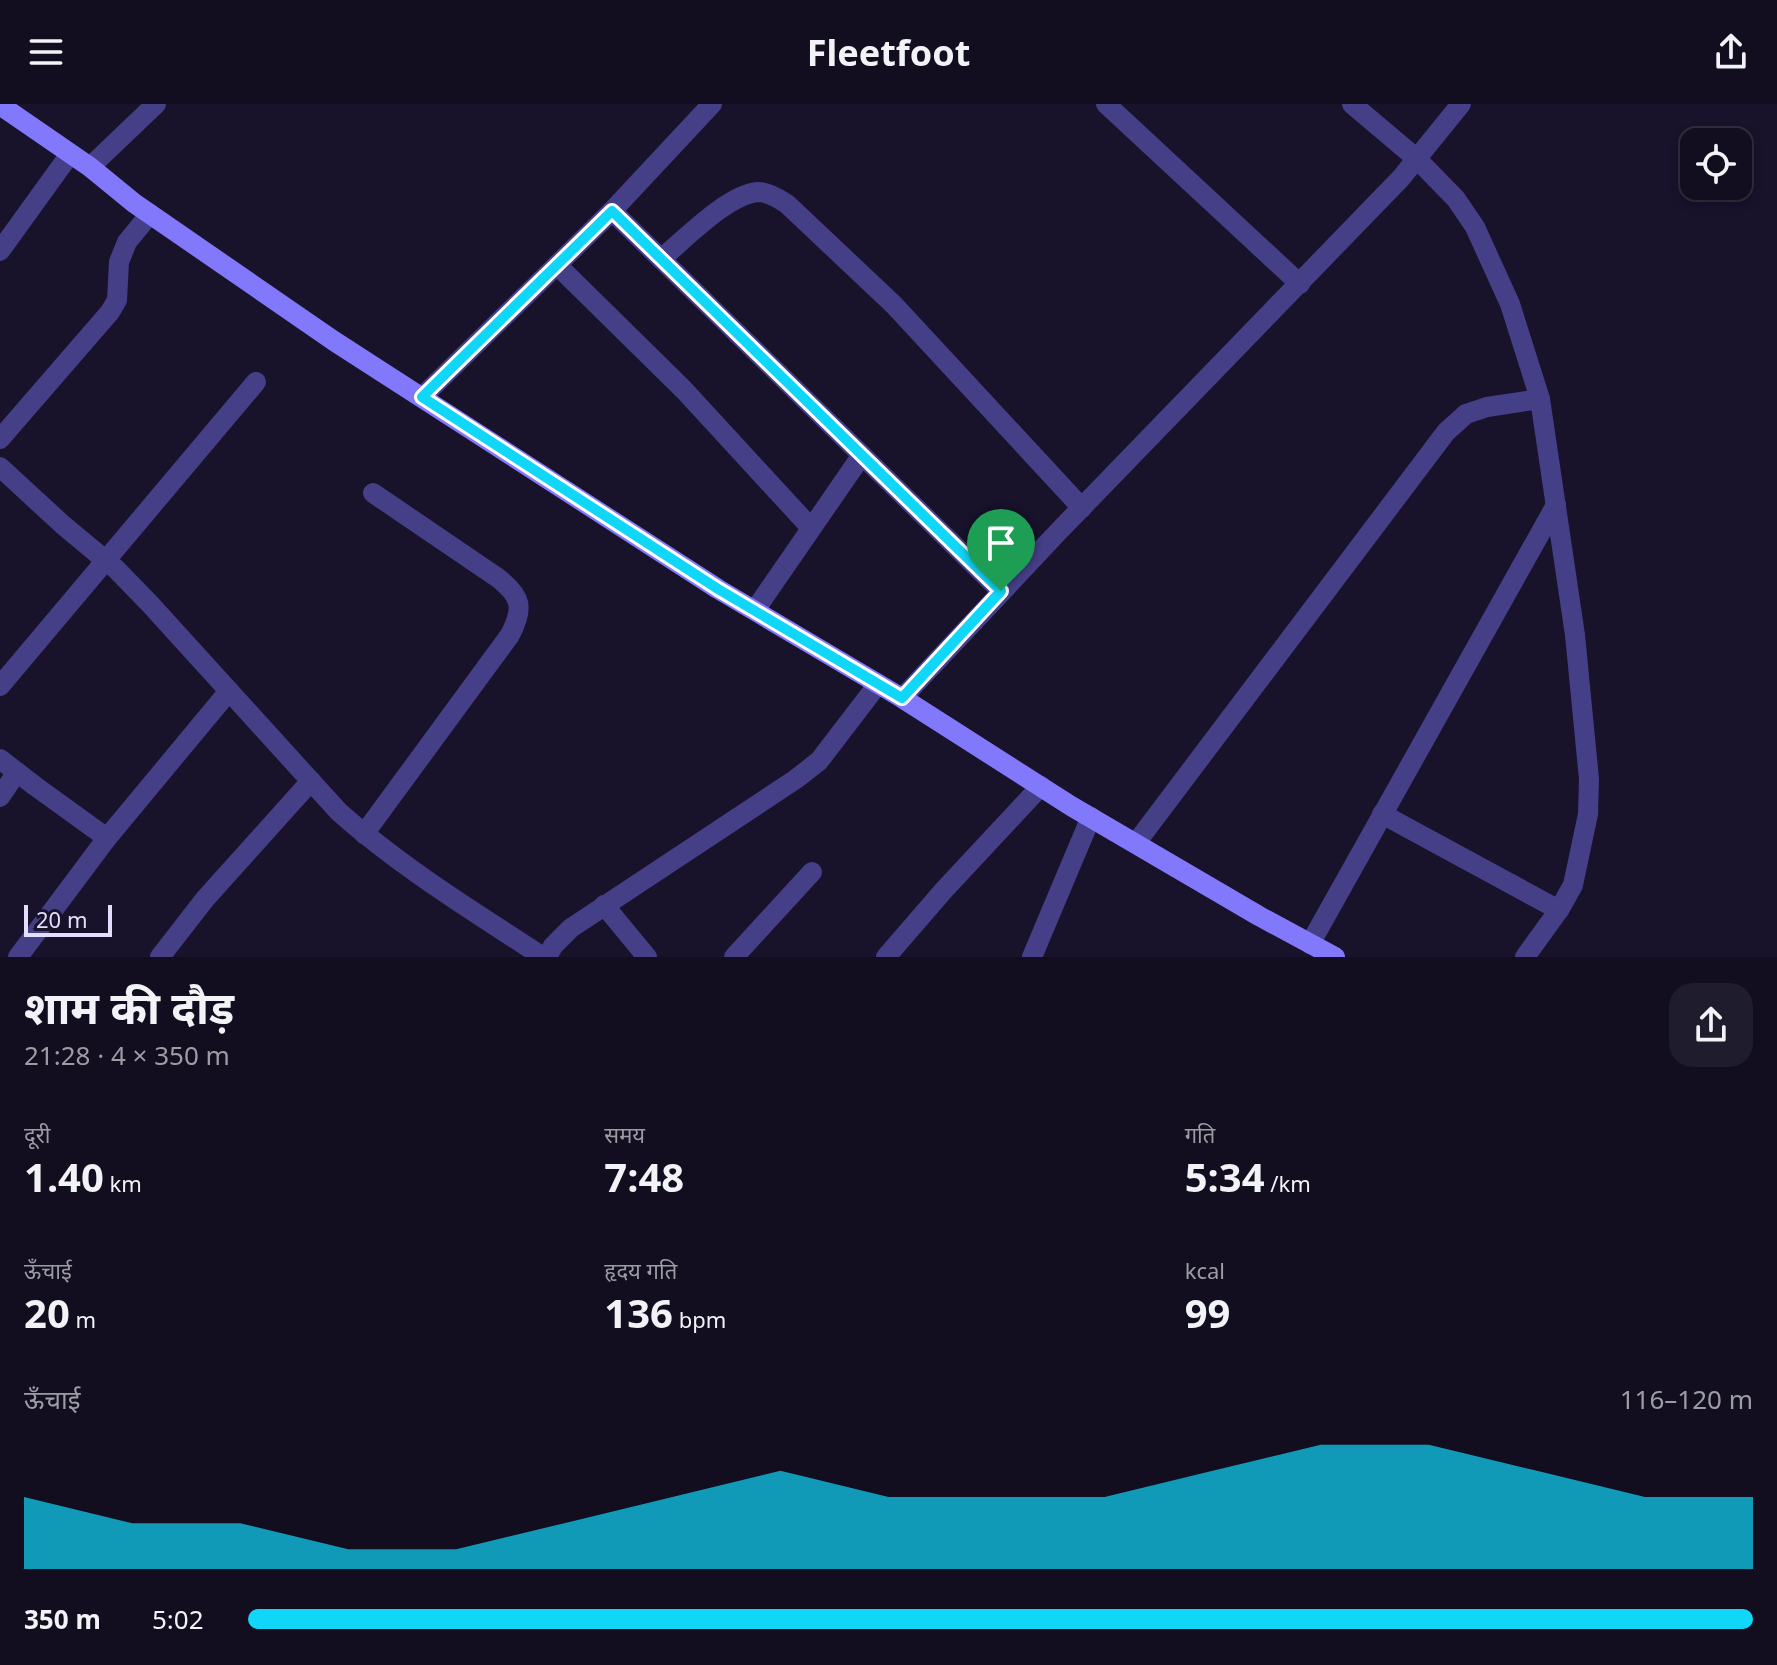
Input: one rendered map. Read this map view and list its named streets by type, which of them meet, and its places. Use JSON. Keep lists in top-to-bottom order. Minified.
{"scale_bar":"20 m","page":{"header":"Fleetfoot","scale":"20 m","heading":["शाम की दौड़","21:28 · 4 × 350 m"],"stats":[["दूरी","1.40 km"],["समय","7:48"],["गति","5:34 /km"],["ऊँचाई","20 m"],["हृदय गति","136 bpm"],["kcal","99"]],"chart":["ऊँचाई","116–120 m"],"list":[{"name":"350 m","note":"5:02"}]}}
